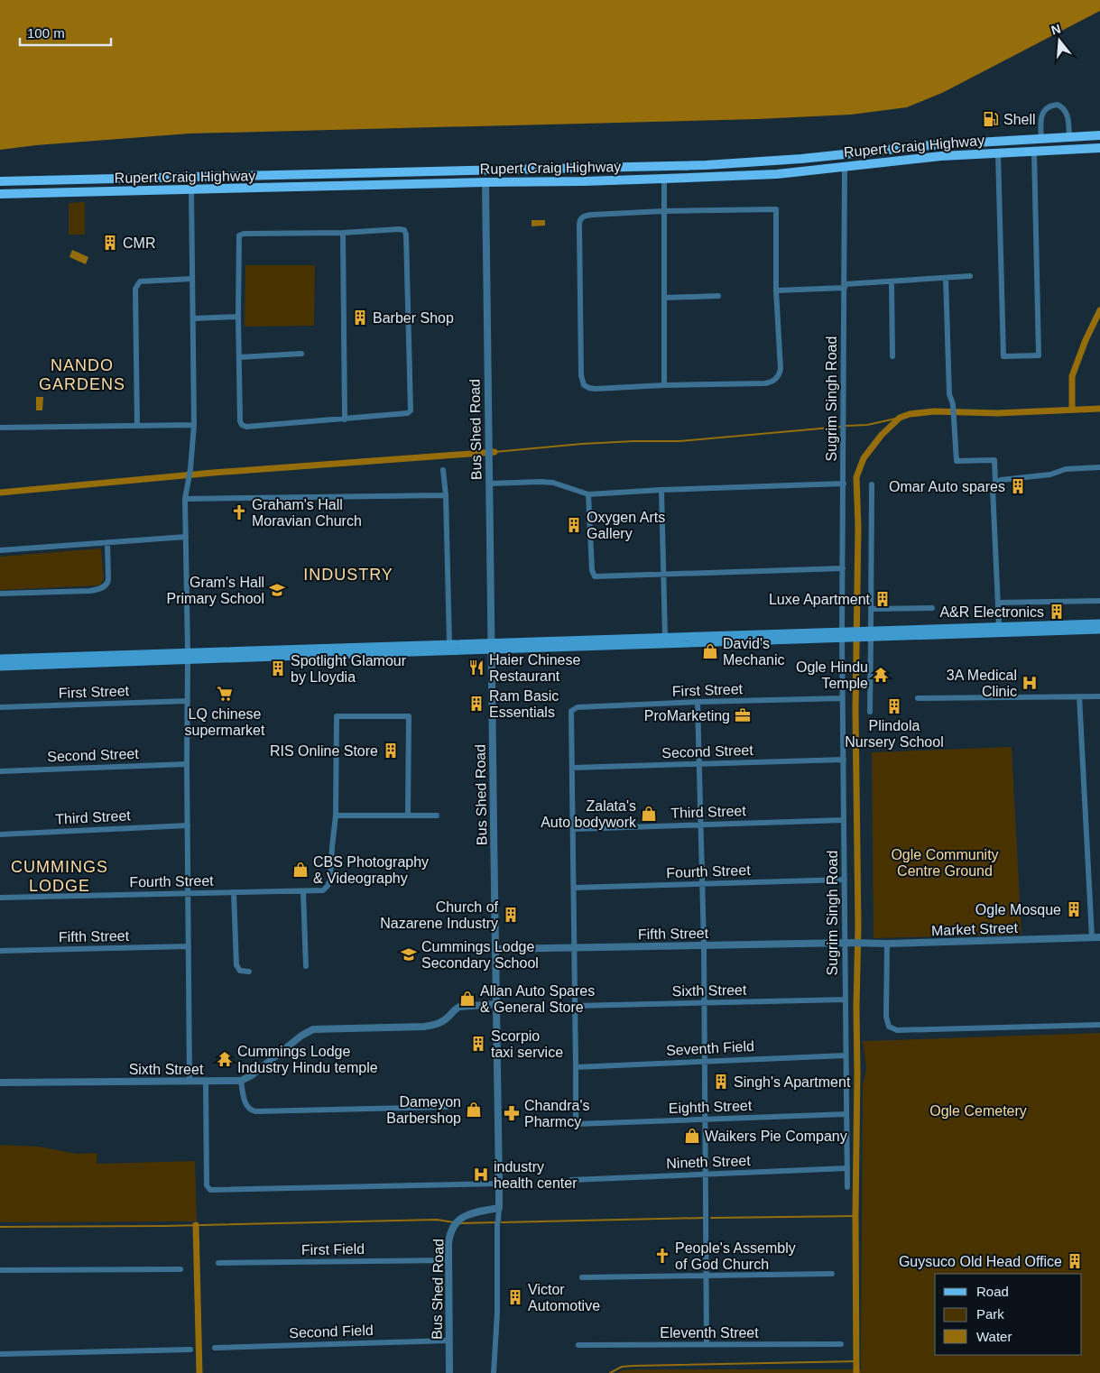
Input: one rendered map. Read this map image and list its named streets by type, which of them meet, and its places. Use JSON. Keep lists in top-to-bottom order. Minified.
{"streets":{"main road":["Rupert Craig Highway"],"street":["Sugrim Singh Road","Bus Shed Road","First Street","Second Street","Third Street","Fourth Street","Market Street","Fifth Street","Sixth Street","Seventh Field","Eighth Street","Nineth Street","First Field","Second Field","Eleventh Street"]},"crossings":[["Rupert Craig Highway","Sugrim Singh Road"],["Rupert Craig Highway","Bus Shed Road"],["Sugrim Singh Road","First Street"],["Sugrim Singh Road","Second Street"],["Sugrim Singh Road","Third Street"],["Sugrim Singh Road","Fourth Street"],["Sugrim Singh Road","Market Street"],["Sugrim Singh Road","Fifth Street"],["Sugrim Singh Road","Sixth Street"],["Sugrim Singh Road","Seventh Field"],["Sugrim Singh Road","Eighth Street"],["Sugrim Singh Road","Nineth Street"],["Bus Shed Road","Fifth Street"],["Bus Shed Road","First Field"],["Bus Shed Road","Second Field"],["First Street","Second Street"],["Market Street","Fifth Street"],["Seventh Field","Eighth Street"]],"districts":["NANDO GARDENS","INDUSTRY","CUMMINGS LODGE"],"parks":["Ogle Community Centre Ground","Ogle Cemetery"],"places":{"fuel station":["Shell"],"building":["CMR","Barber Shop","Omar Auto spares","Oxygen Arts Gallery","Luxe Apartment","A&R Electronics","Spotlight Glamour by Lloydia","Ram Basic Essentials","Plindola Nursery School","RIS Online Store","Ogle Mosque","Church of Nazarene Industry","Scorpio taxi service","Singh's Apartment","Guysuco Old Head Office","Victor Automotive"],"church":["Graham's Hall Moravian Church","People's Assembly of God Church"],"school or university":["Gram's Hall Primary School","Cummings Lodge Secondary School"],"shop":["David's Mechanic","Zalata's Auto bodywork","CBS Photography & Videography","Allan Auto Spares & General Store","Dameyon Barbershop","Waikers Pie Company"],"restaurant":["Haier Chinese Restaurant"],"temple":["Ogle Hindu Temple","Cummings Lodge Industry Hindu temple"],"hospital":["3A Medical Clinic","industry health center"],"supermarket":["LQ chinese supermarket"],"office":["ProMarketing"],"pharmacy":["Chandra's Pharmcy"]},"legend":["Road","Park","Water"],"scale_bar":"100 m","north":"top"}
